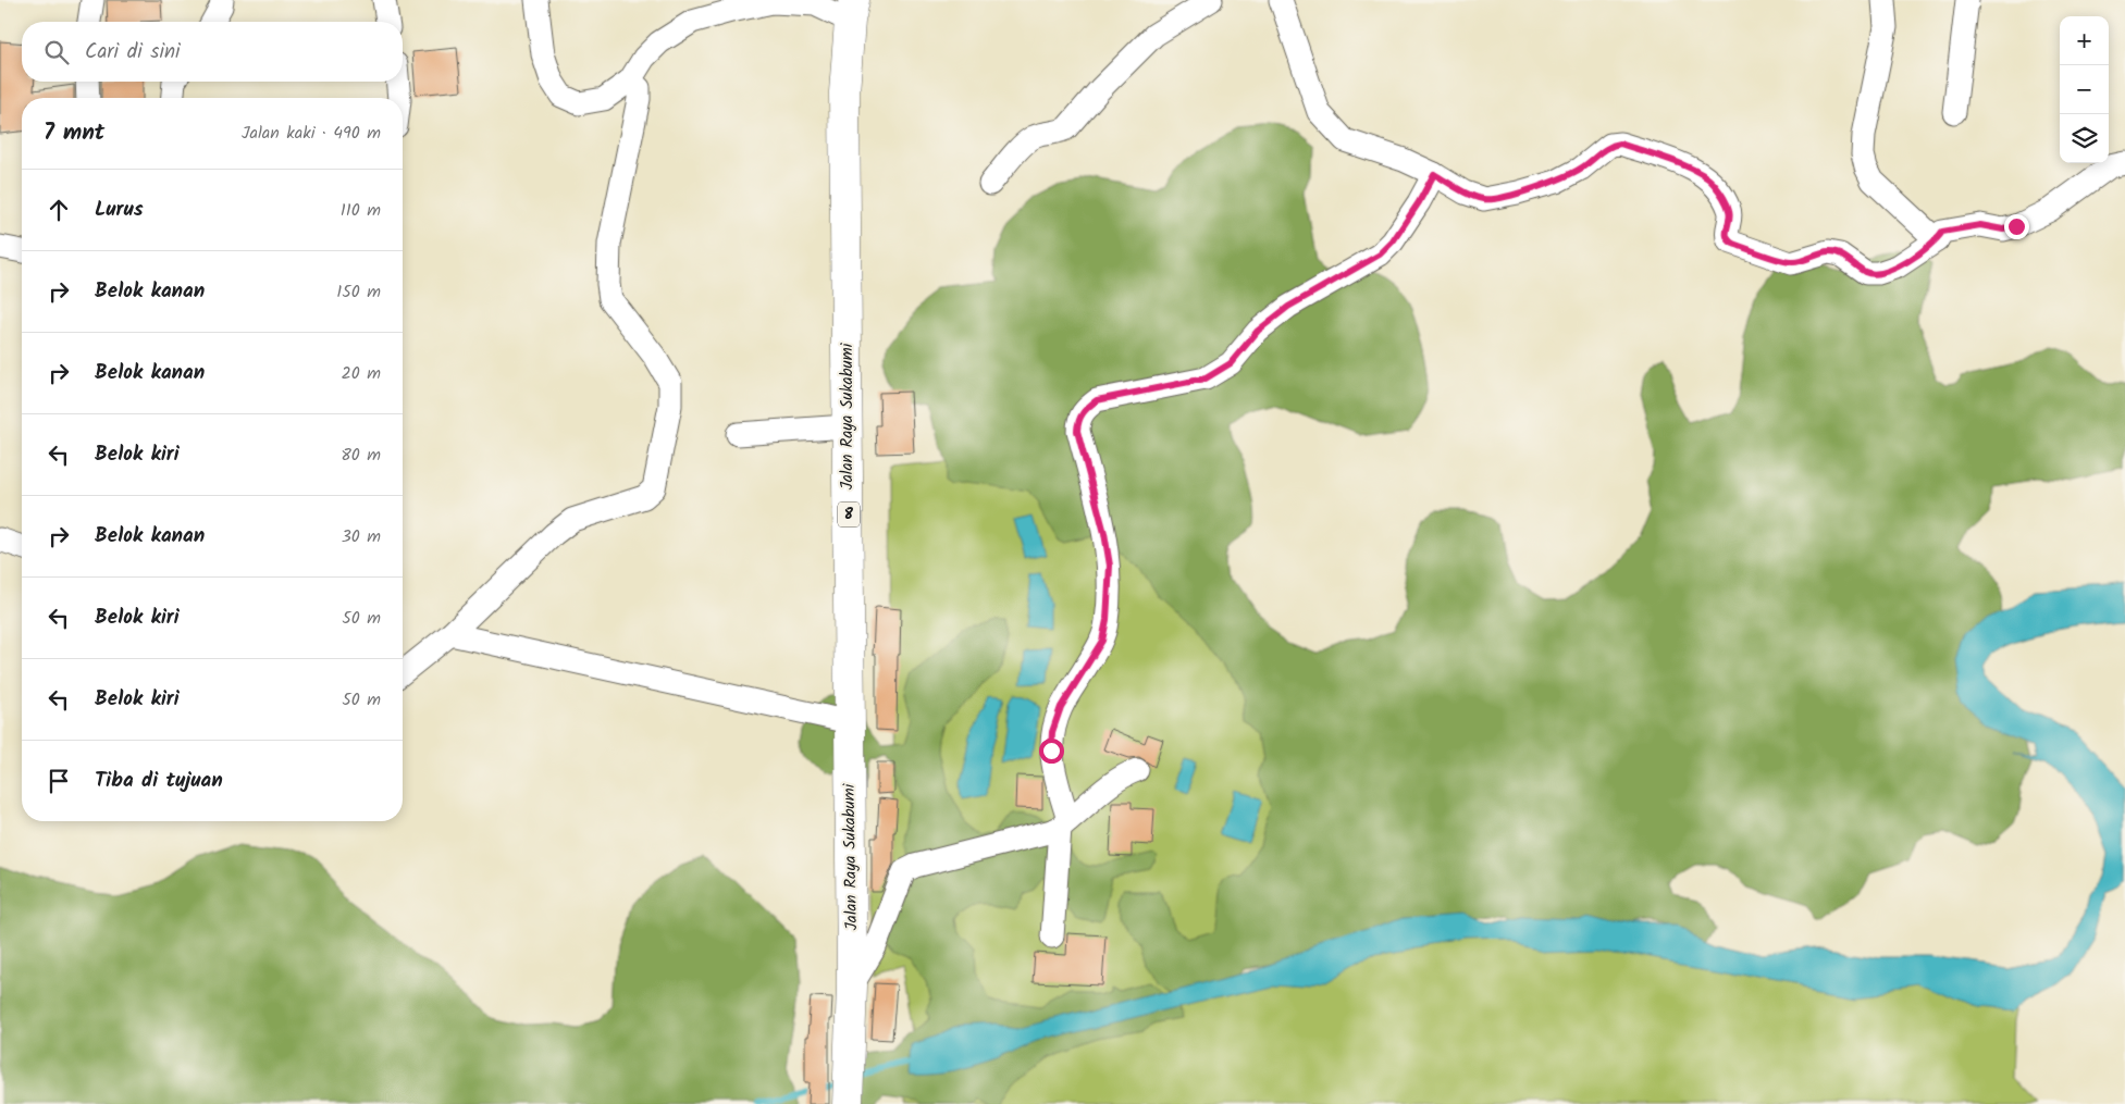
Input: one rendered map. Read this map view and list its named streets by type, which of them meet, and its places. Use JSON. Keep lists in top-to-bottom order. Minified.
{"streets":{"highway":["Jalan Raya Sukabumi","8"]},"page":{"map_buttons":["+","−"],"search":"Cari di sini","heading":["7 mnt","Jalan kaki · 490 m"],"list":[["Lurus","110 m"],["Belok kanan","150 m"],["Belok kanan","20 m"],["Belok kiri","80 m"],["Belok kanan","30 m"],["Belok kiri","50 m"],["Belok kiri","50 m"],"Tiba di tujuan"]}}
